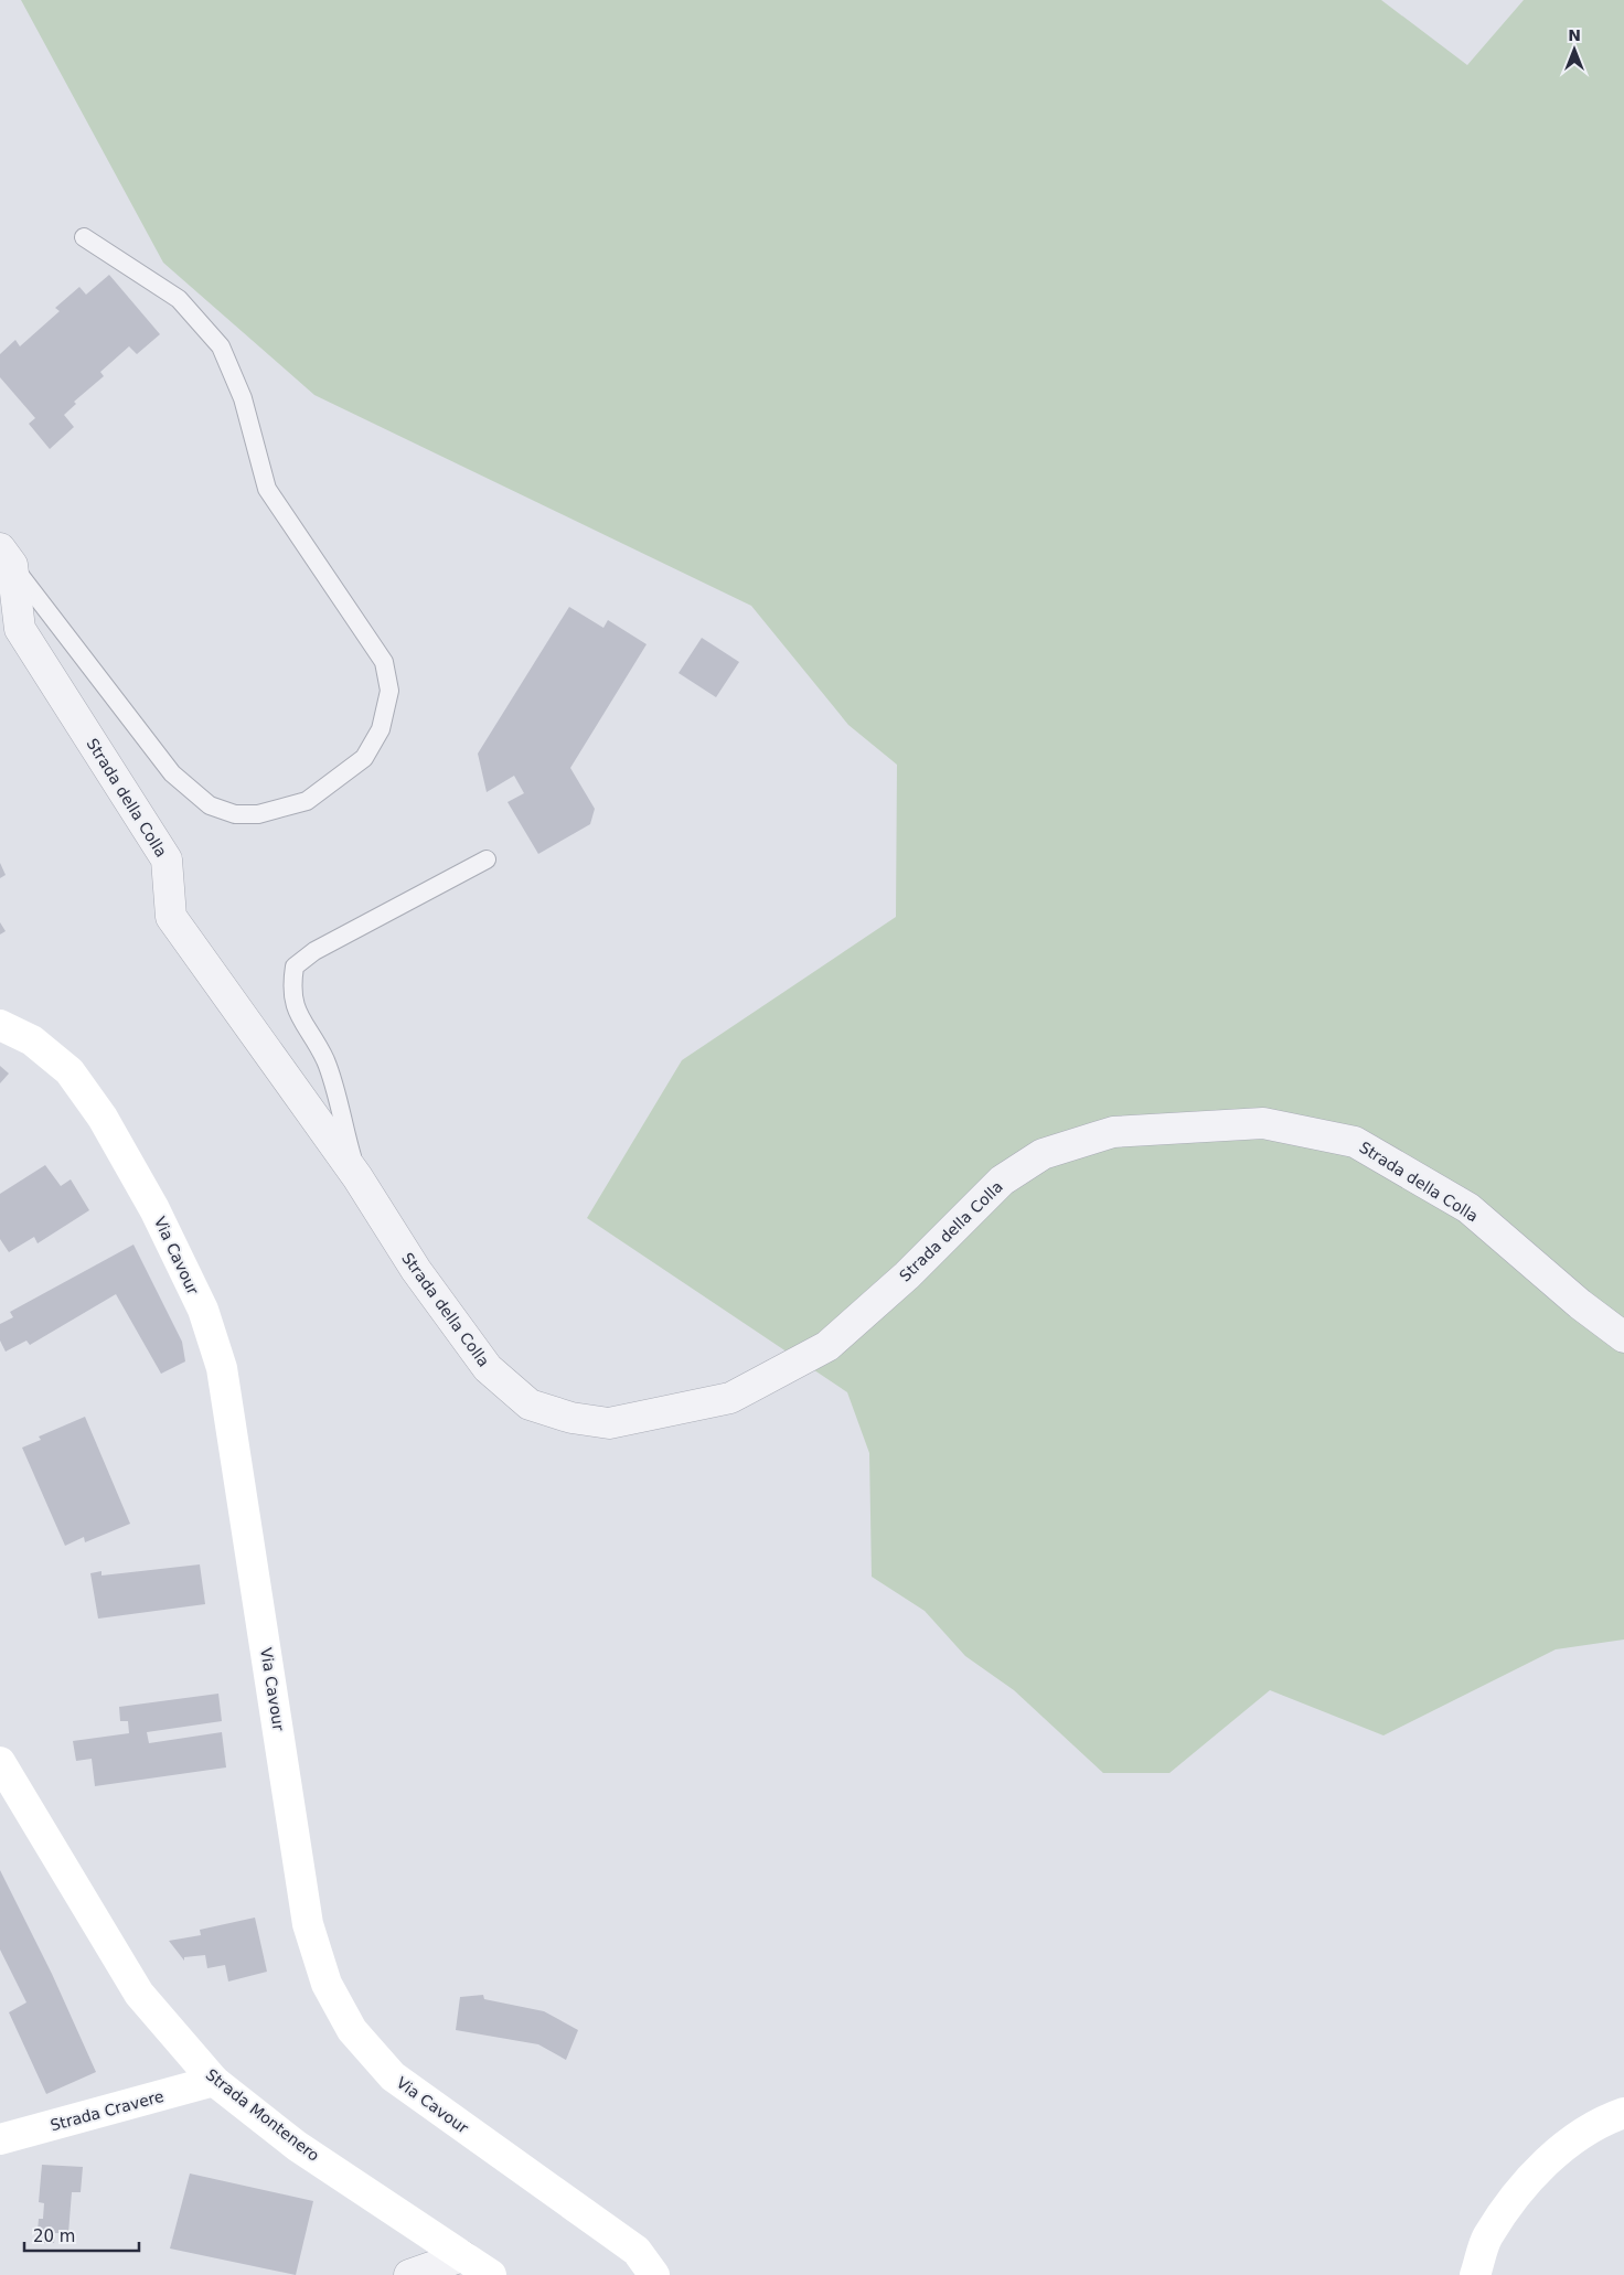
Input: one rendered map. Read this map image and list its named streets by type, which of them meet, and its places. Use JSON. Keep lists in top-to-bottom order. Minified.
{"streets":{"street":["Strada della Colla","Via Cavour","Strada Cravere","Strada Montenero"]},"crossings":[["Strada Cravere","Strada Montenero"]],"scale_bar":"20 m","north":"top"}
